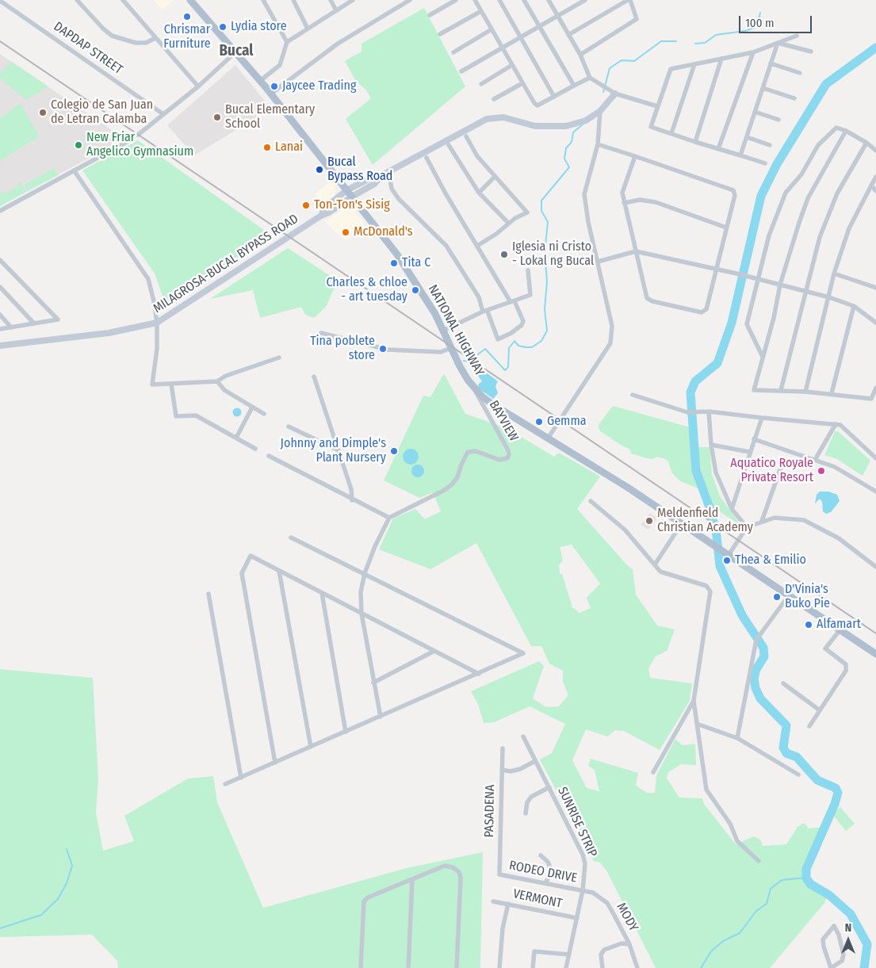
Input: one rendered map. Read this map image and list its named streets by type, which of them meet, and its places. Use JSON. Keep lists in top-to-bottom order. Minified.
{"streets":{"main road":["MILAGROSA-BUCAL BYPASS ROAD","NATIONAL HIGHWAY"],"street":["DAPDAP STREET","BAYVIEW","PASADENA","SUNRISE STRIP","RODEO DRIVE","VERMONT","MODY"]},"crossings":[["MILAGROSA-BUCAL BYPASS ROAD","NATIONAL HIGHWAY"],["NATIONAL HIGHWAY","BAYVIEW"],["PASADENA","RODEO DRIVE"],["SUNRISE STRIP","RODEO DRIVE"],["SUNRISE STRIP","VERMONT"],["SUNRISE STRIP","MODY"],["RODEO DRIVE","MODY"]],"districts":["Bucal"],"places":["Chrismar Furniture","Lydia store","Jaycee Trading","Colegio de San Juan de Letran Calamba","Bucal Elementary School","New Friar Angelico Gymnasium","Lanai","Bucal Bypass Road","Ton-Ton's Sisig","McDonald's","Iglesia ni Cristo - Lokal ng Bucal","Tita C","Charles & chloe - art tuesday","Tina poblete store","Gemma","Johnny and Dimple's Plant Nursery","Aquatico Royale Private Resort","Meldenfield Christian Academy","Thea & Emilio","D'Vinia's Buko Pie","Alfamart"],"scale_bar":"100 m","north":"top"}
